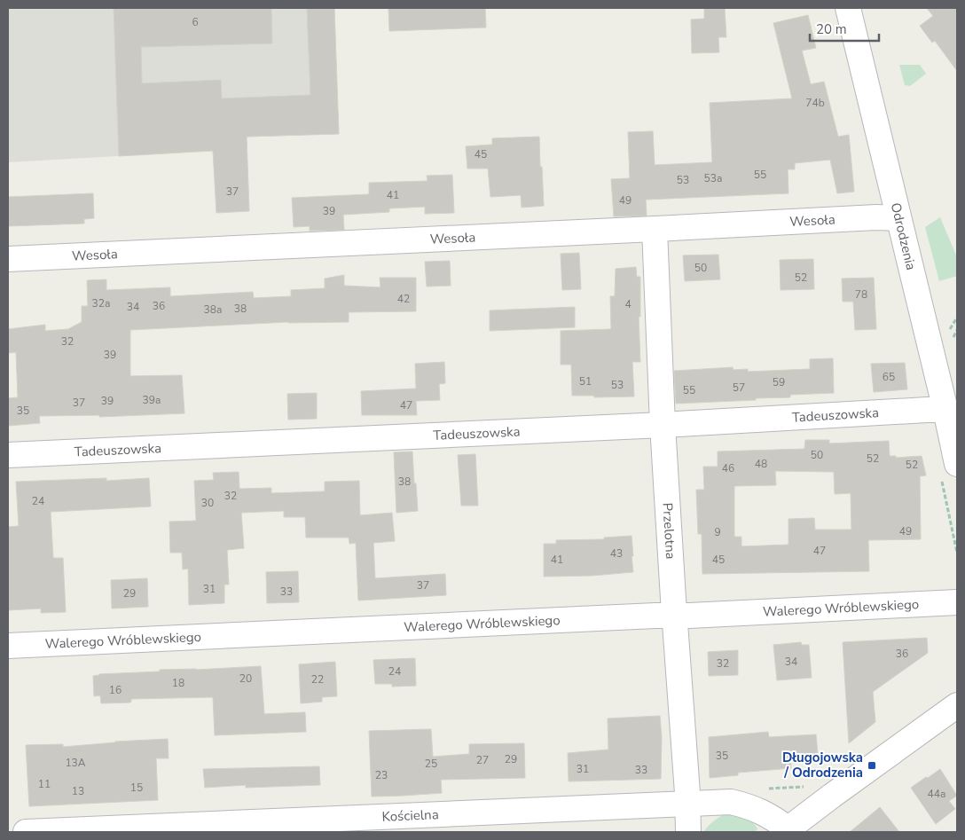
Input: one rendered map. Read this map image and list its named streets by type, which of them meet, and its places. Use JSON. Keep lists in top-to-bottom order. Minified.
{"streets":{"street":["Wesoła","Odrodzenia","Tadeuszowska","Przelotna","Walerego Wróblewskiego","Kościelna"]},"crossings":[["Wesoła","Odrodzenia"],["Wesoła","Przelotna"],["Odrodzenia","Tadeuszowska"],["Tadeuszowska","Przelotna"],["Przelotna","Walerego Wróblewskiego"],["Przelotna","Kościelna"]],"places":{"transit":["Długojowska / Odrodzenia"]},"house_numbers":["6","74b","45","55","53a","53","37","41","49","39","50","52","78","42","32a","4","36","34","38","38a","32","39","65","51","59","53","57","55","39a","39","37","47","35","50","52","48","52","46","38","32","24","30","49","9","47","43","41","45","37","31","33","29","36","34","32","24","20","22","18","16","35","29","27","13A","25","31","33","23","11","15","13","44a"],"scale_bar":"20 m"}
